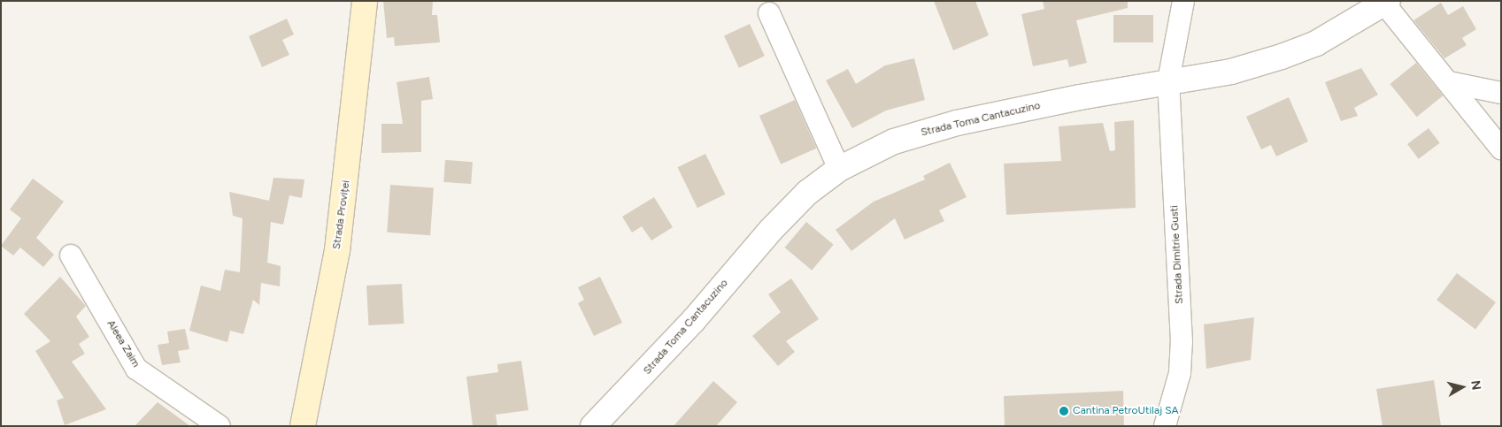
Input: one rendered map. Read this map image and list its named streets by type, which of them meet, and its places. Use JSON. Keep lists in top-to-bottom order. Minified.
{"streets":{"main road":["Strada Proviței"],"street":["Strada Toma Cantacuzino","Strada Dimitrie Gusti","Aleea Zaim"]},"crossings":[["Strada Toma Cantacuzino","Strada Dimitrie Gusti"]],"places":["Cantina PetroUtilaj SA"],"north":"right"}
